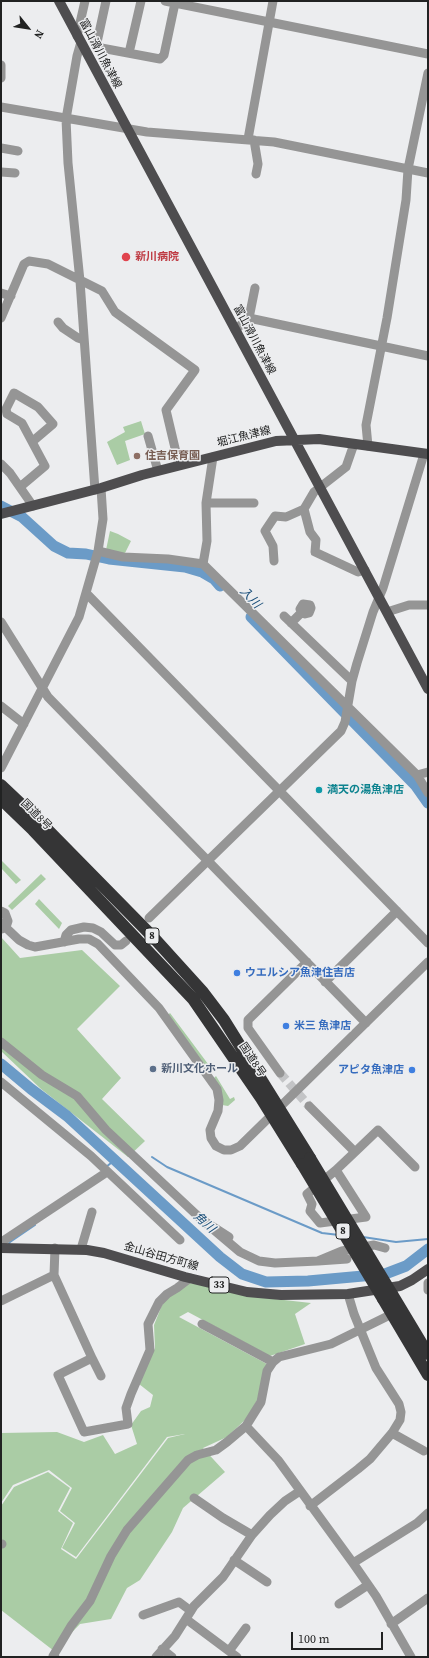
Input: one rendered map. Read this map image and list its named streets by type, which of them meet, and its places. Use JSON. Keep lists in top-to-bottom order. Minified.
{"streets":{"highway":["国道8号","8"],"main road":["富山滑川魚津線","堀江魚津線","金山谷田方町線","33"]},"crossings":[["富山滑川魚津線","堀江魚津線"]],"water":["入川","角川"],"places":["新川病院","住吉保育園","満天の湯魚津店","ウエルシア魚津住吉店","米三 魚津店","新川文化ホール","アピタ魚津店"],"scale_bar":"100 m","north":"bottom right"}
